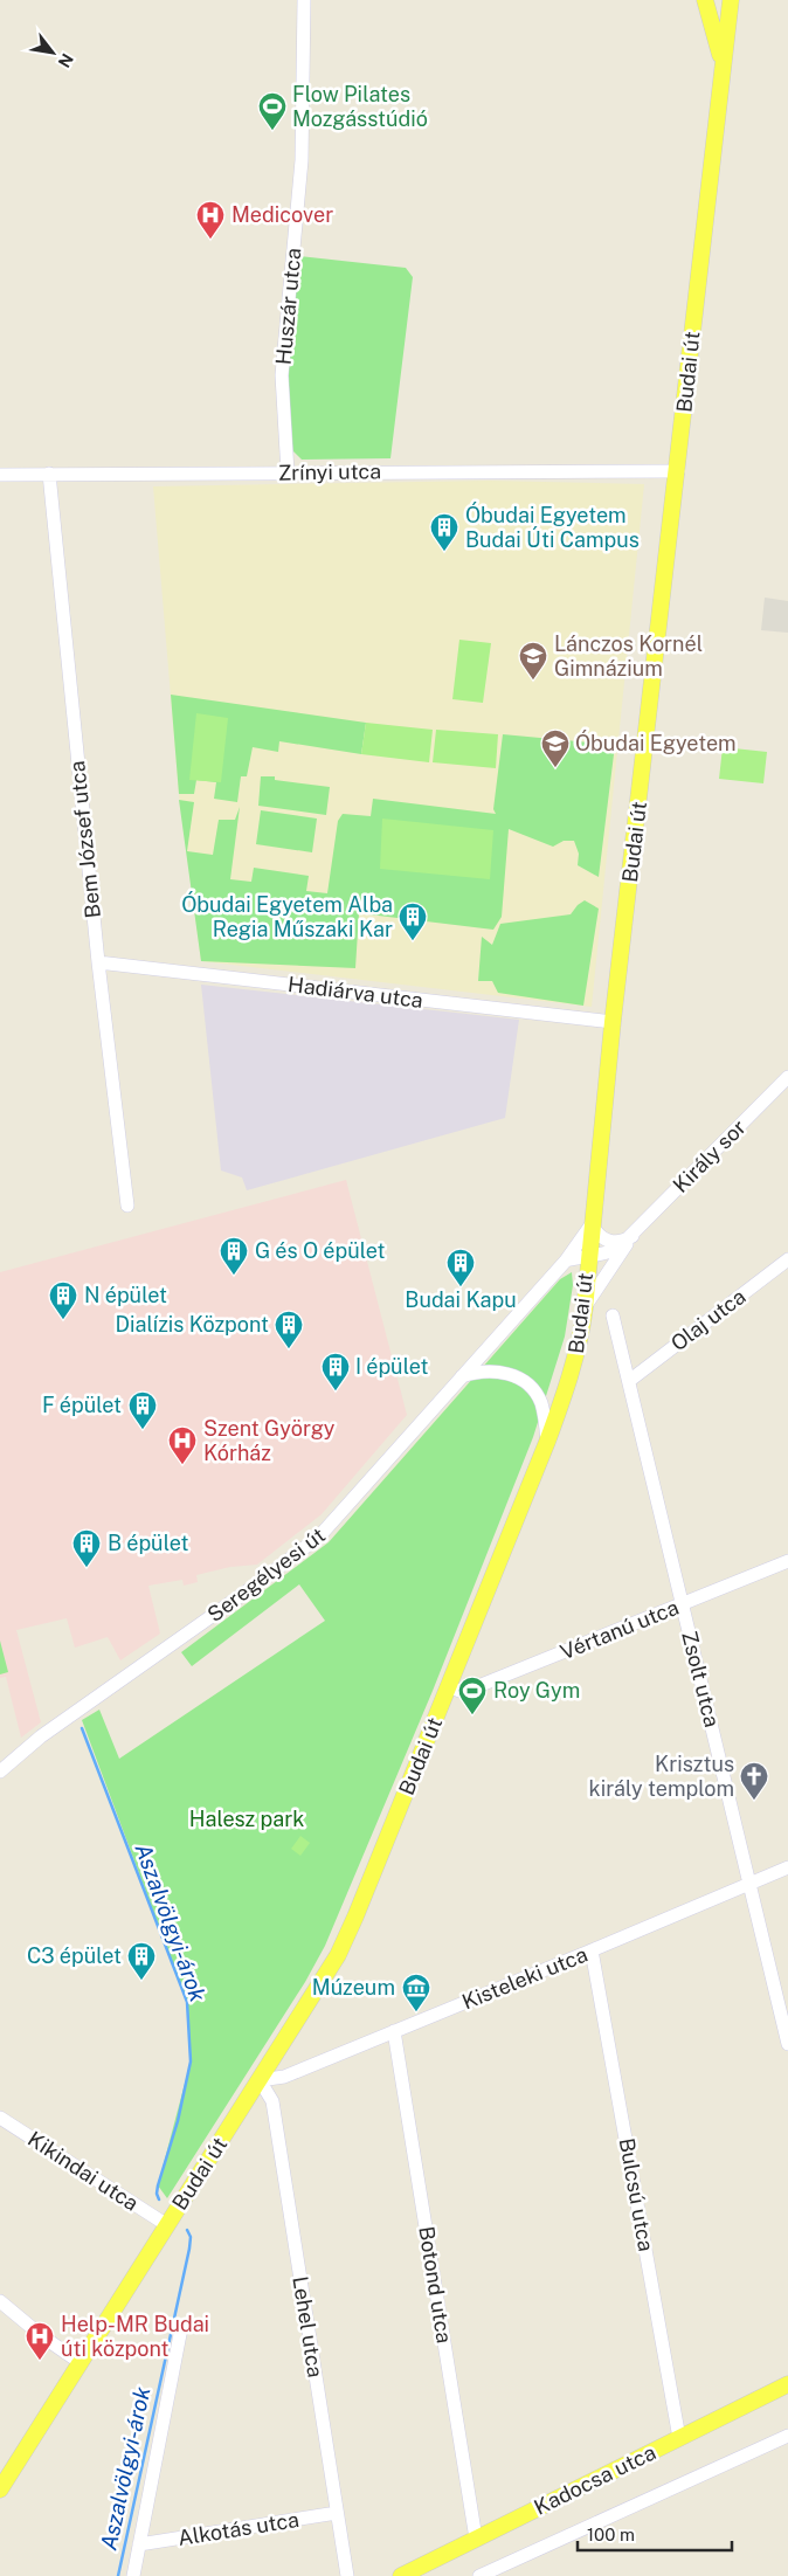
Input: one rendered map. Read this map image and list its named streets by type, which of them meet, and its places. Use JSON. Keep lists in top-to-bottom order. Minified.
{"streets":{"main road":["Budai út","Kadocsa utca"],"street":["Huszár utca","Zrínyi utca","Bem József utca","Hadiárva utca","Király sor","Olaj utca","Seregélyesi út","Vértanú utca","Zsolt utca","Kisteleki utca","Kikindai utca","Bulcsú utca","Botond utca","Lehel utca","Alkotás utca"]},"crossings":[["Huszár utca","Zrínyi utca"],["Budai út","Zrínyi utca"],["Budai út","Hadiárva utca"],["Budai út","Király sor"],["Budai út","Seregélyesi út"],["Budai út","Vértanú utca"],["Budai út","Kisteleki utca"],["Budai út","Kikindai utca"],["Budai út","Lehel utca"],["Zrínyi utca","Bem József utca"],["Bem József utca","Hadiárva utca"],["Olaj utca","Zsolt utca"],["Vértanú utca","Zsolt utca"],["Zsolt utca","Kisteleki utca"],["Kisteleki utca","Bulcsú utca"],["Kisteleki utca","Botond utca"],["Kisteleki utca","Lehel utca"],["Bulcsú utca","Kadocsa utca"],["Botond utca","Kadocsa utca"],["Lehel utca","Alkotás utca"]],"water":["Aszalvölgyi-árok"],"parks":["Halesz park"],"places":{"sports":["Flow Pilates Mozgásstúdió","Roy Gym"],"hospital":["Medicover","Szent György Kórház","Help-MR Budai úti központ"],"building":["Óbudai Egyetem Budai Úti Campus","Óbudai Egyetem Alba Regia Műszaki Kar","G és O épület","Budai Kapu","N épület","Dialízis Központ","I épület","F épület","B épület","C3 épület"],"school or university":["Lánczos Kornél Gimnázium","Óbudai Egyetem"],"church":["Krisztus király templom"],"museum":["Múzeum"]},"scale_bar":"100 m","north":"bottom right"}
